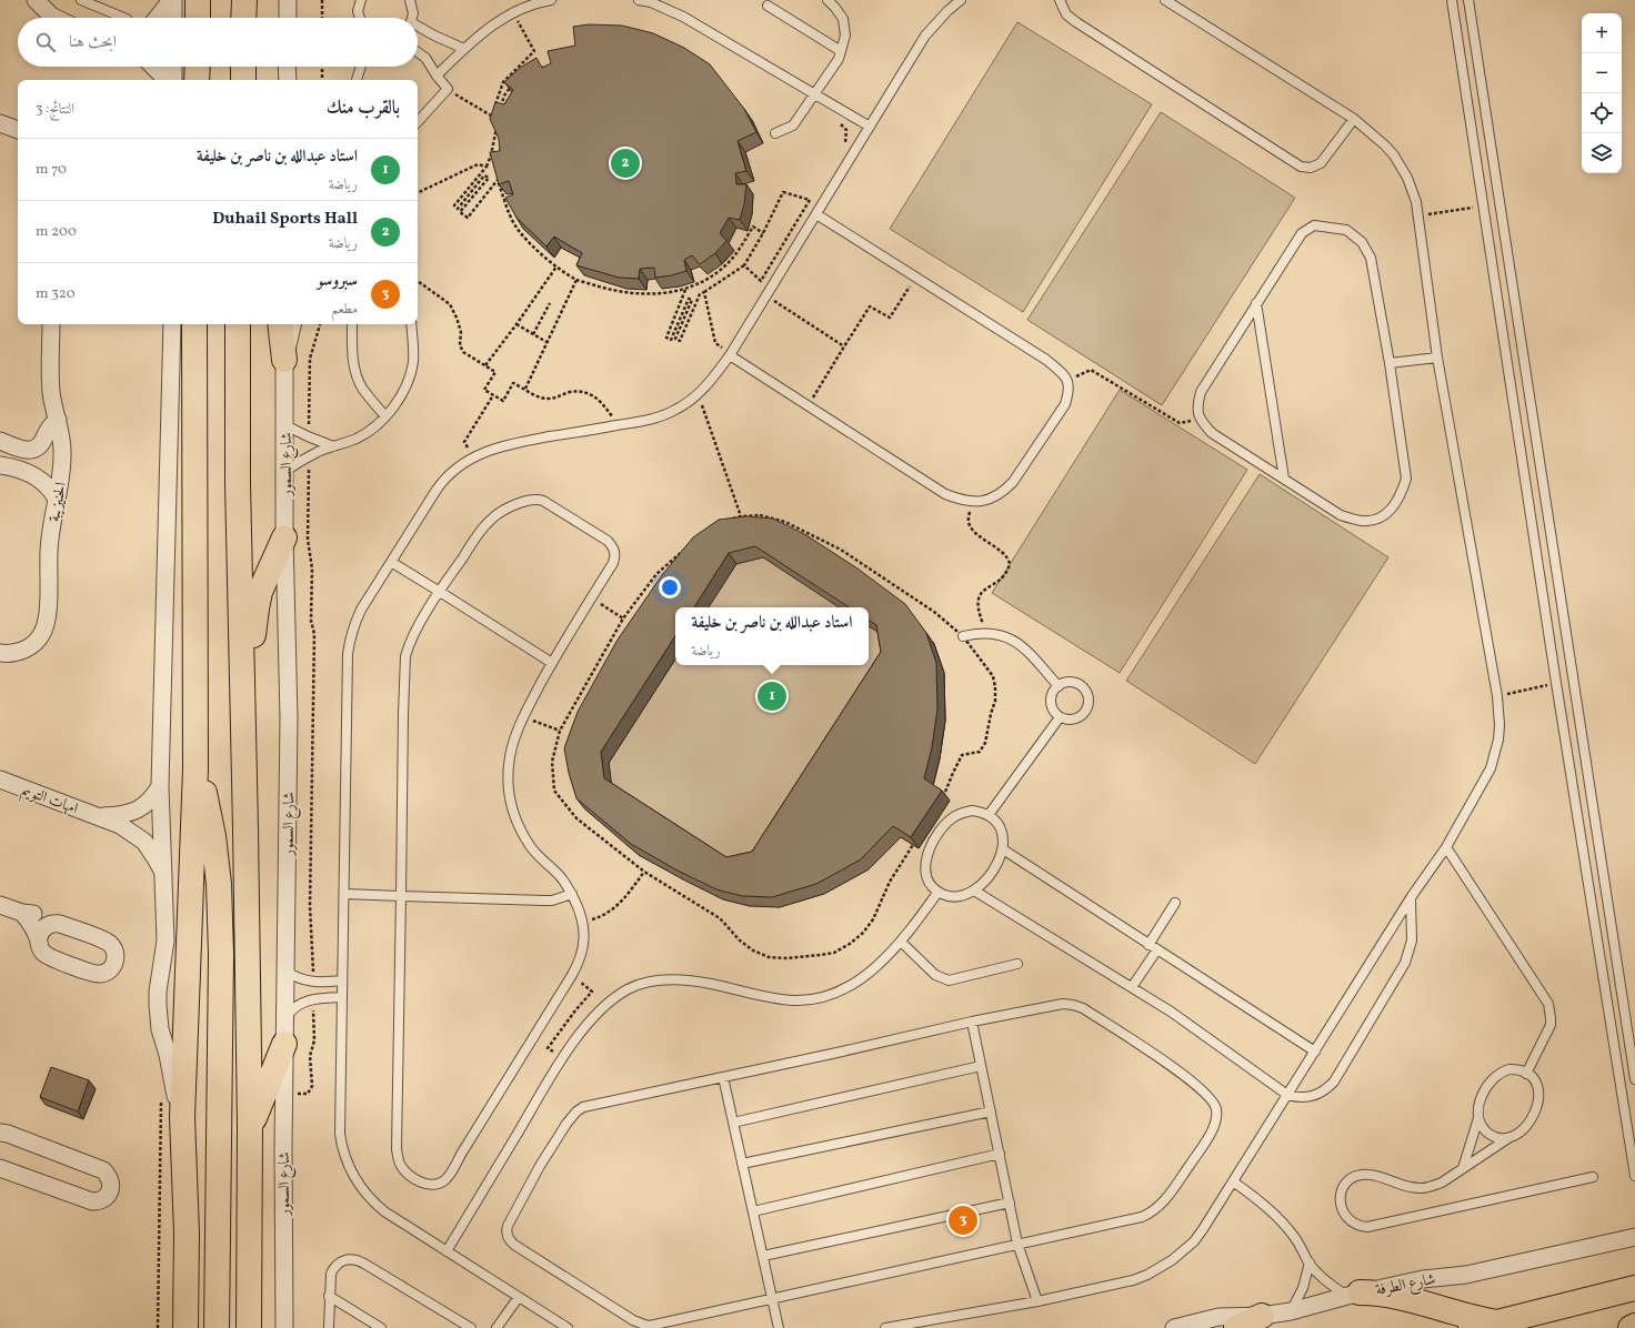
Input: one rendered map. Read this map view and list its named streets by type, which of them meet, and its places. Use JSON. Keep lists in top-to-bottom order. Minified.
{"streets":{"street":["شارع السمور","الحنيزيبة","امهات التويم","شارع الطرفة"]},"page":{"map_buttons":["+","−"],"search":"ابحث هنا","heading":["بالقرب منك","النتائج: 3"],"list":[{"mark":"1","name":"استاد عبدالله بن ناصر بن خليفة","note":"رياضة","value":"70 m"},{"mark":"2","name":"Duhail Sports Hall","note":"رياضة","value":"200 m"},{"mark":"3","name":"سبروسو","note":"مطعم","value":"320 m"}],"pins":["2","1","3"],"popup":["استاد عبدالله بن ناصر بن خليفة","رياضة"]}}
